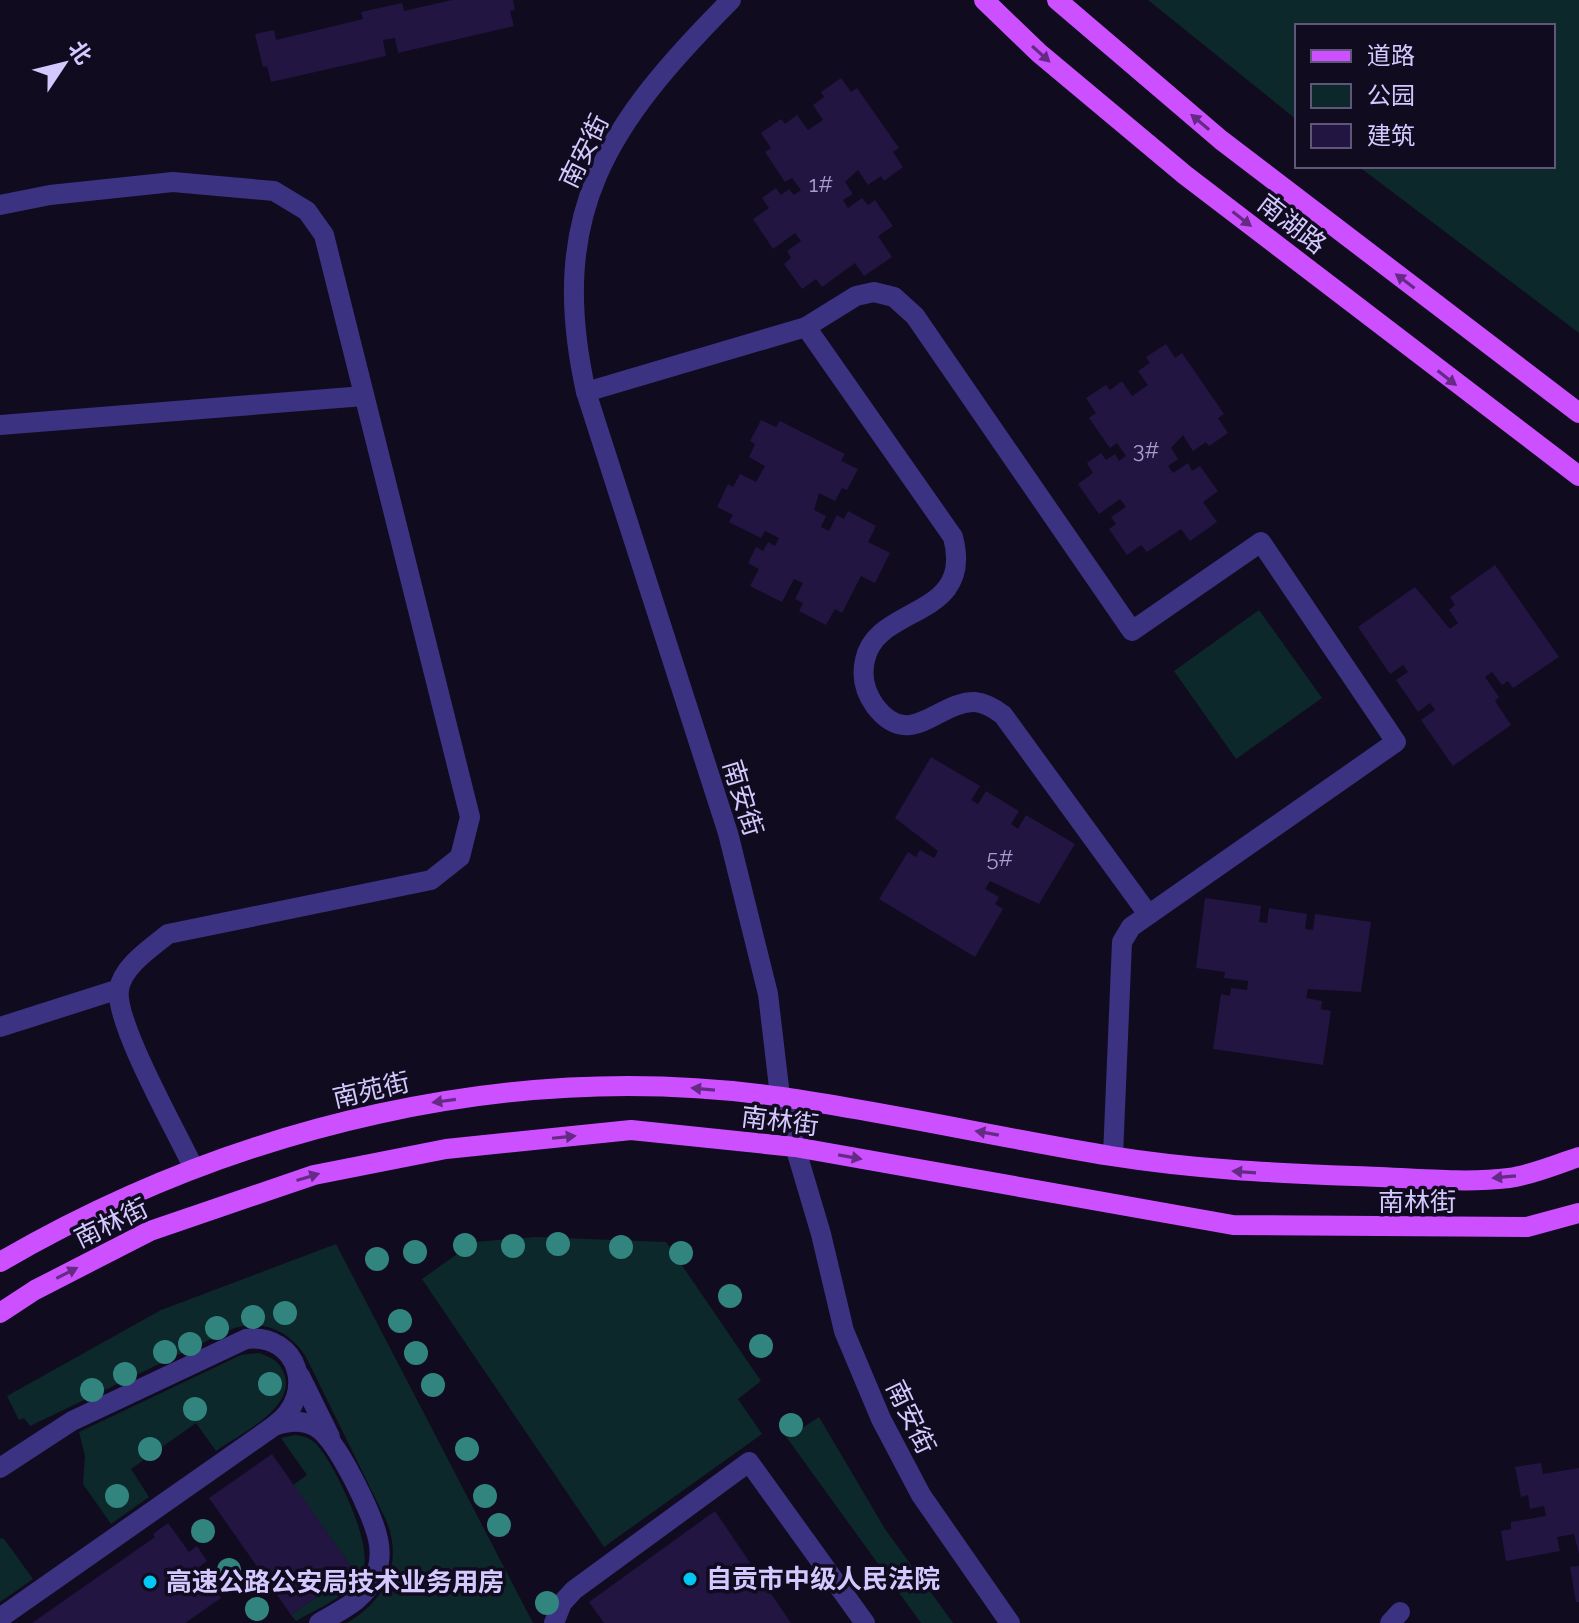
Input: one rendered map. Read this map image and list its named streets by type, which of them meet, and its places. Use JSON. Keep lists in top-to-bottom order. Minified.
{"streets":{"main road":["南湖路","南苑街","南林街"],"street":["南安街"]},"crossings":[["南安街","南苑街"],["南安街","南林街"],["南苑街","南林街"]],"one_way":["南苑街"],"places":["自贡市中级人民法院","高速公路公安局技术业务用房"],"house_numbers":["1#","3#","5#"],"legend":["道路","公园","建筑"],"north":"top right"}
